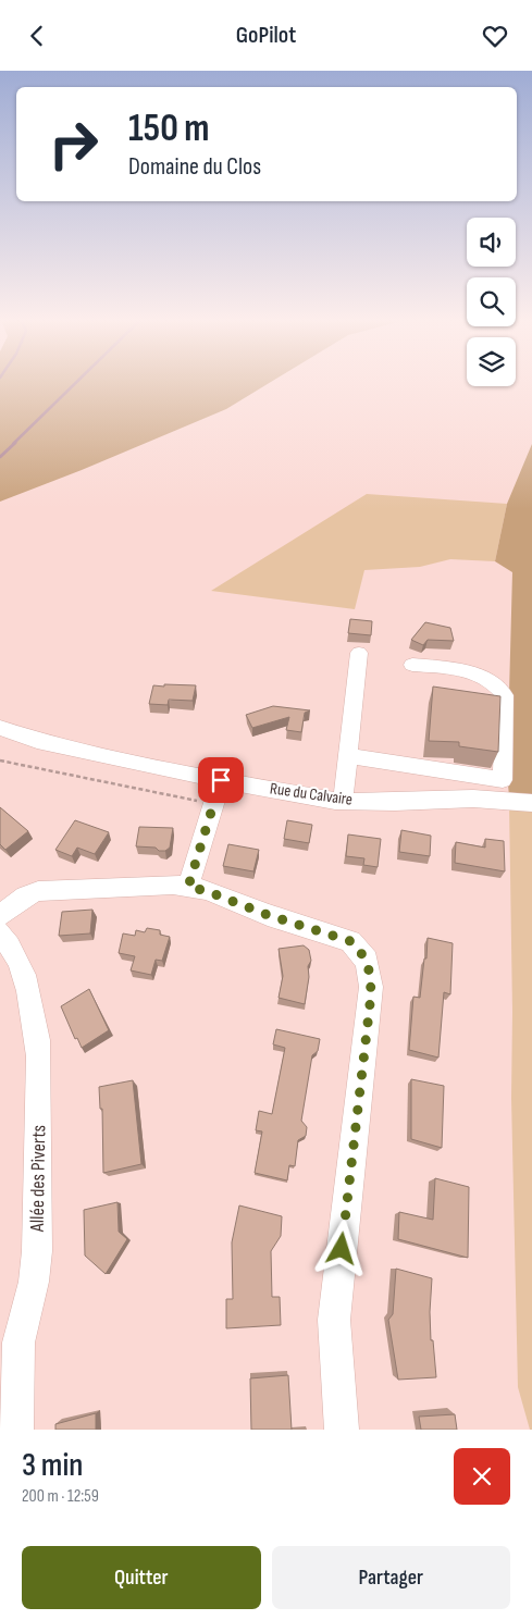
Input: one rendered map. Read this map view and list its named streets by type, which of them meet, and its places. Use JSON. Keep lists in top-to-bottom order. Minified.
{"streets":{"street":["Rue du Calvaire","Allée des Piverts"]},"page":{"header":"GoPilot","turn":["150 m","Domaine du Clos"],"heading":["3 min","200 m · 12:59"],"buttons":["Quitter","Partager"]}}
